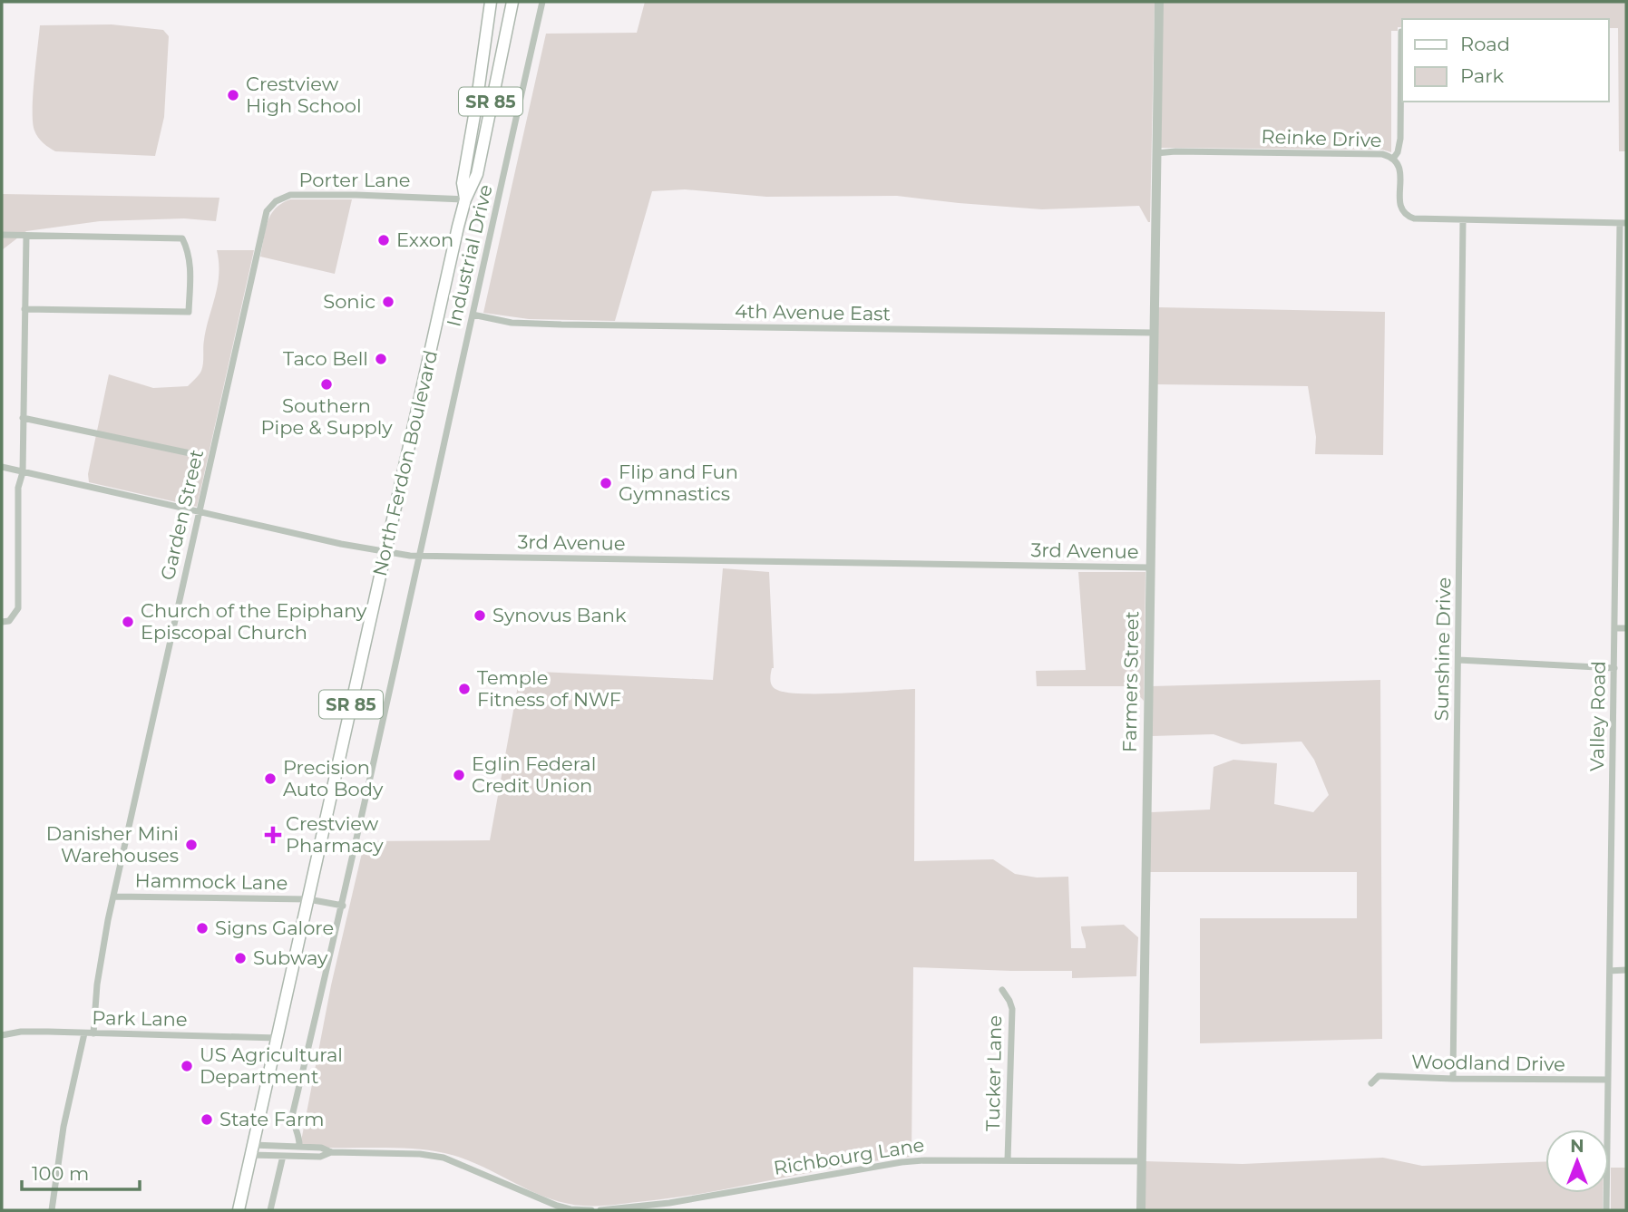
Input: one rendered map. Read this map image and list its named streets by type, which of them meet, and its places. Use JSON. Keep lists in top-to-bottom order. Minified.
{"streets":{"main road":["SR 85","North Ferdon Boulevard"],"street":["Reinke Drive","Porter Lane","Industrial Drive","4th Avenue East","Garden Street","3rd Avenue","Sunshine Drive","Farmers Street","Valley Road","Hammock Lane","Park Lane","Woodland Drive","Tucker Lane","Richbourg Lane"]},"crossings":[["Reinke Drive","Sunshine Drive"],["Reinke Drive","Farmers Street"],["Reinke Drive","Valley Road"],["Porter Lane","North Ferdon Boulevard"],["Porter Lane","Garden Street"],["Industrial Drive","4th Avenue East"],["Industrial Drive","3rd Avenue"],["Industrial Drive","Hammock Lane"],["4th Avenue East","Farmers Street"],["North Ferdon Boulevard","3rd Avenue"],["North Ferdon Boulevard","Hammock Lane"],["North Ferdon Boulevard","Park Lane"],["Garden Street","3rd Avenue"],["Garden Street","Hammock Lane"],["Garden Street","Park Lane"],["3rd Avenue","Farmers Street"],["Sunshine Drive","Woodland Drive"],["Farmers Street","Richbourg Lane"],["Valley Road","Woodland Drive"],["Tucker Lane","Richbourg Lane"]],"places":{"other":["Crestview High School","Exxon","Sonic","Taco Bell","Southern Pipe & Supply","Flip and Fun Gymnastics","Synovus Bank","Church of the Epiphany Episcopal Church","Temple Fitness of NWF","Eglin Federal Credit Union","Precision Auto Body","Danisher Mini Warehouses","Signs Galore","Subway","US Agricultural Department","State Farm"],"health":["Crestview Pharmacy"]},"legend":["Road","Park"],"scale_bar":"100 m","north":"top"}
